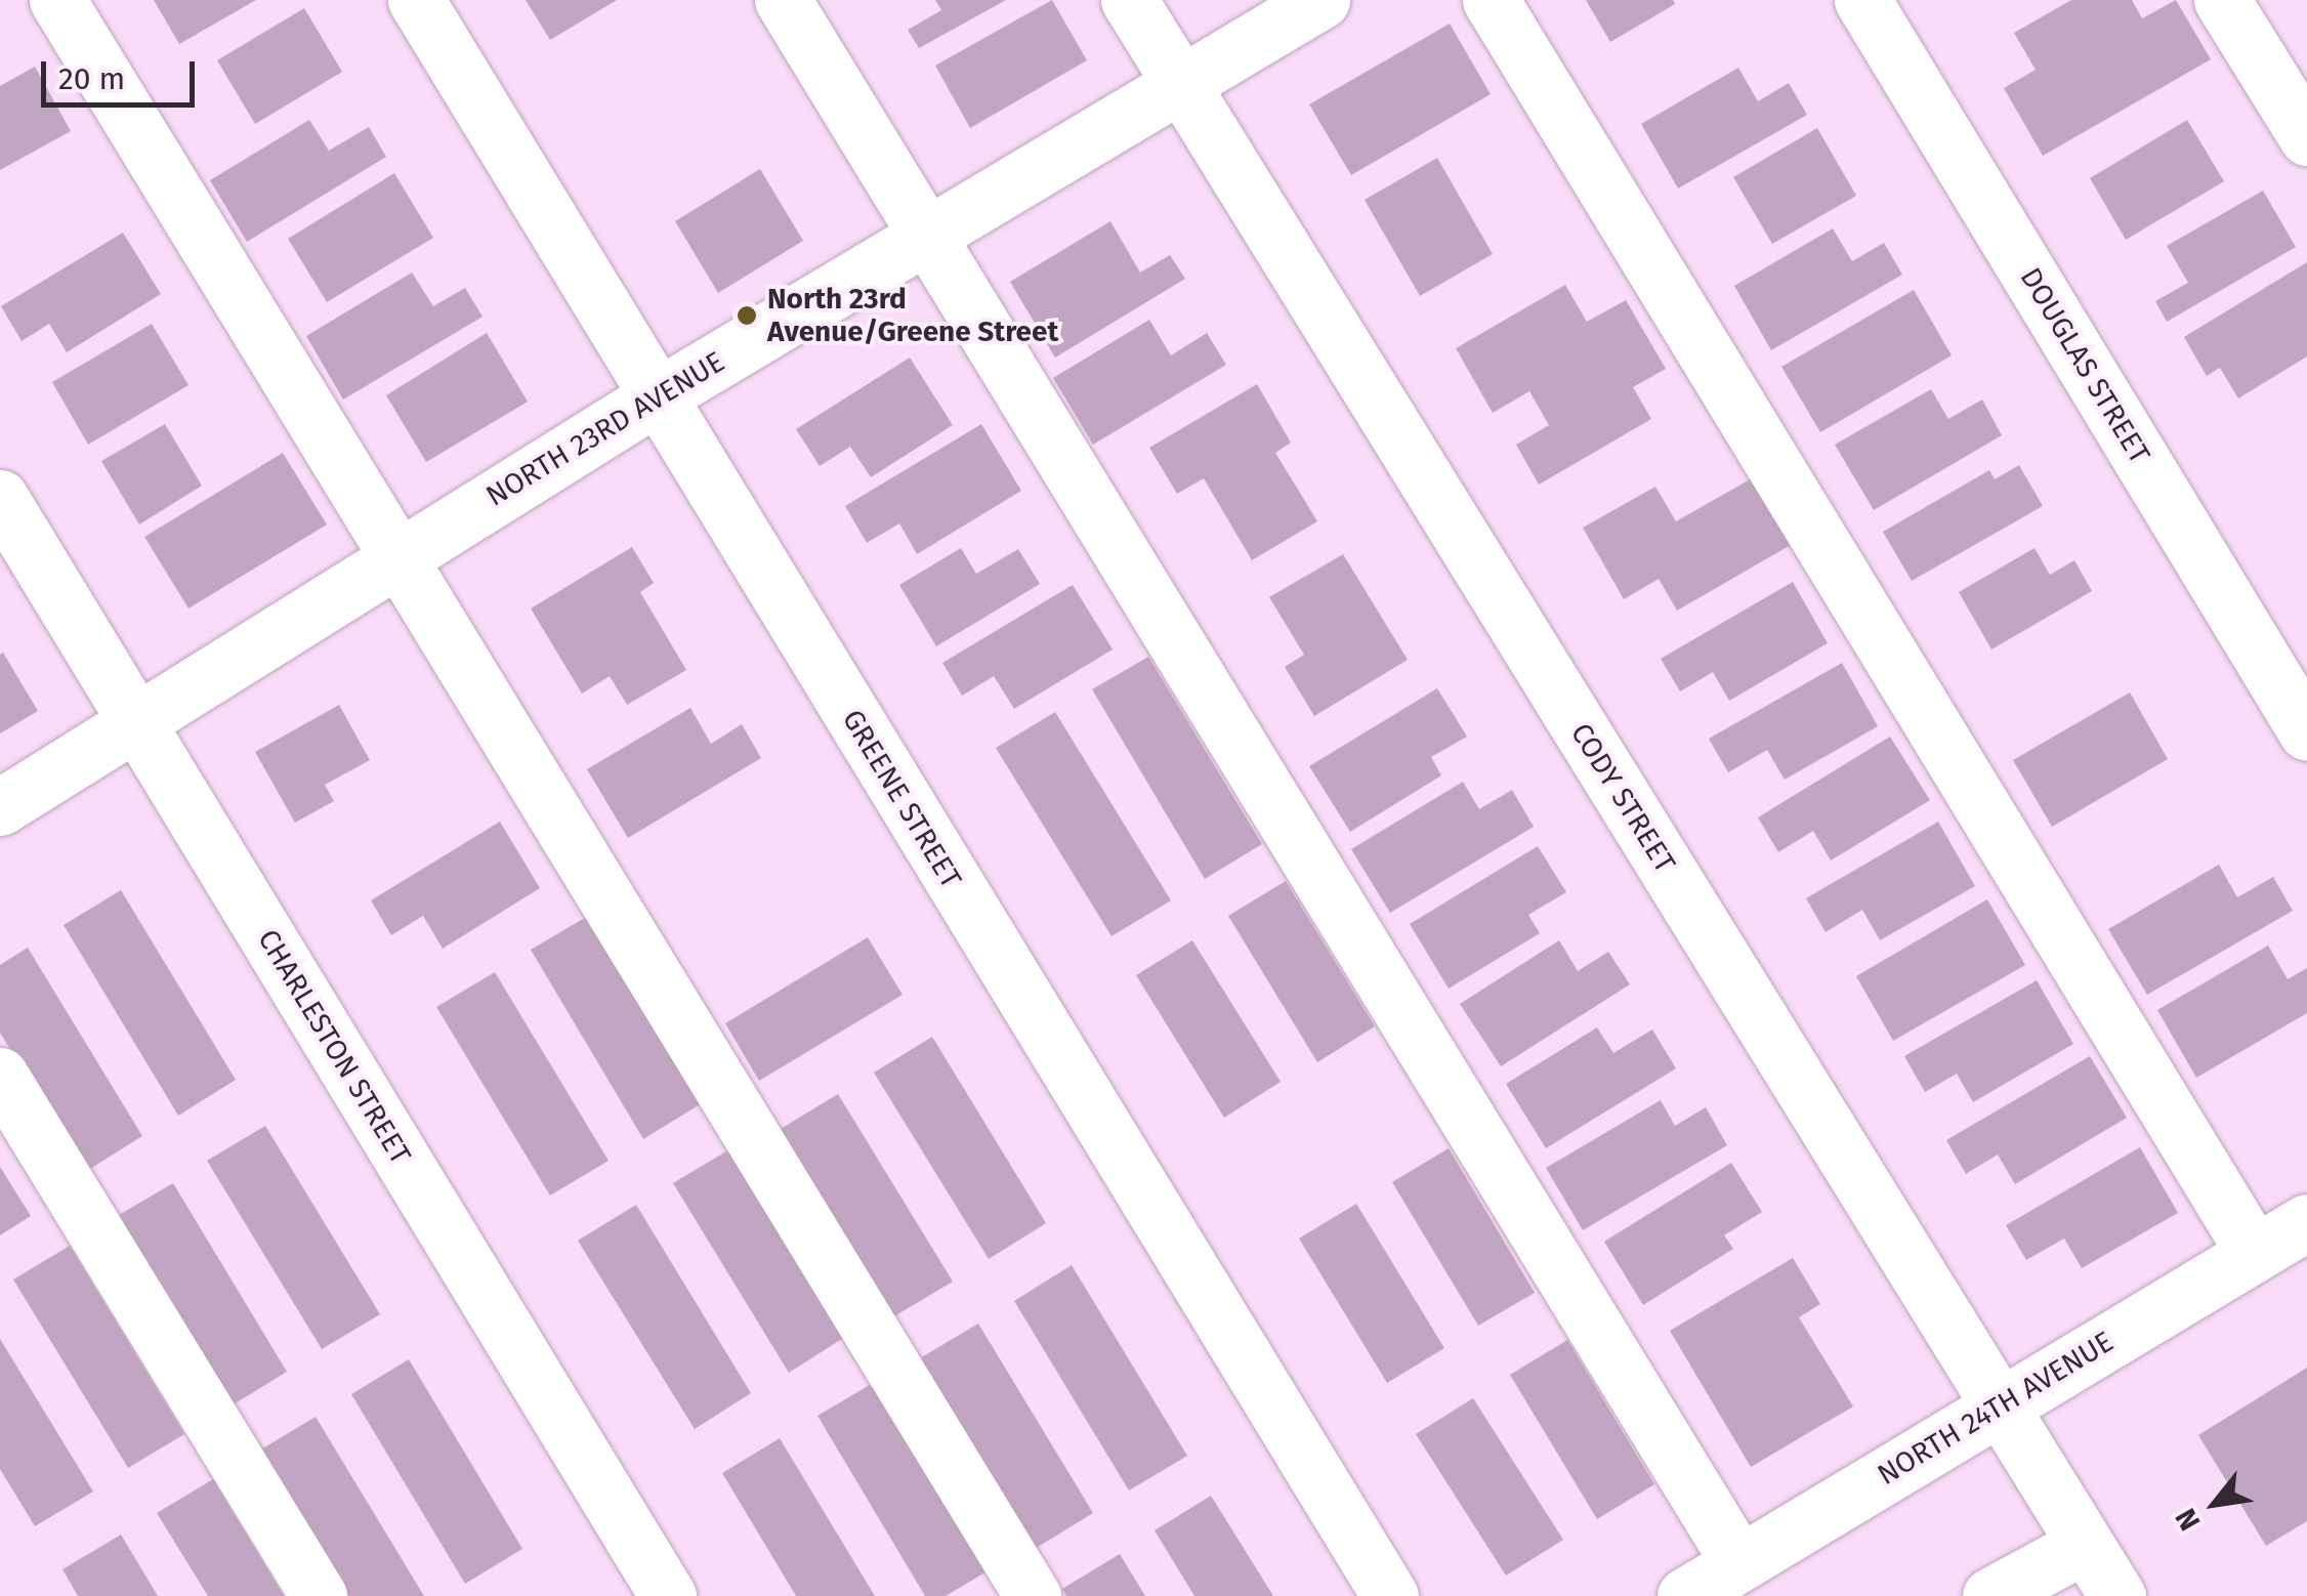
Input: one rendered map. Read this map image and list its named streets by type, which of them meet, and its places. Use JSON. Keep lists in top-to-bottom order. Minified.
{"streets":{"street":["DOUGLAS STREET","NORTH 23RD AVENUE","CODY STREET","GREENE STREET","CHARLESTON STREET","NORTH 24TH AVENUE"]},"crossings":[["NORTH 23RD AVENUE","CODY STREET"],["NORTH 23RD AVENUE","GREENE STREET"],["NORTH 23RD AVENUE","CHARLESTON STREET"],["CODY STREET","NORTH 24TH AVENUE"]],"places":["North 23rd Avenue/Greene Street"],"scale_bar":"20 m","north":"bottom left"}
